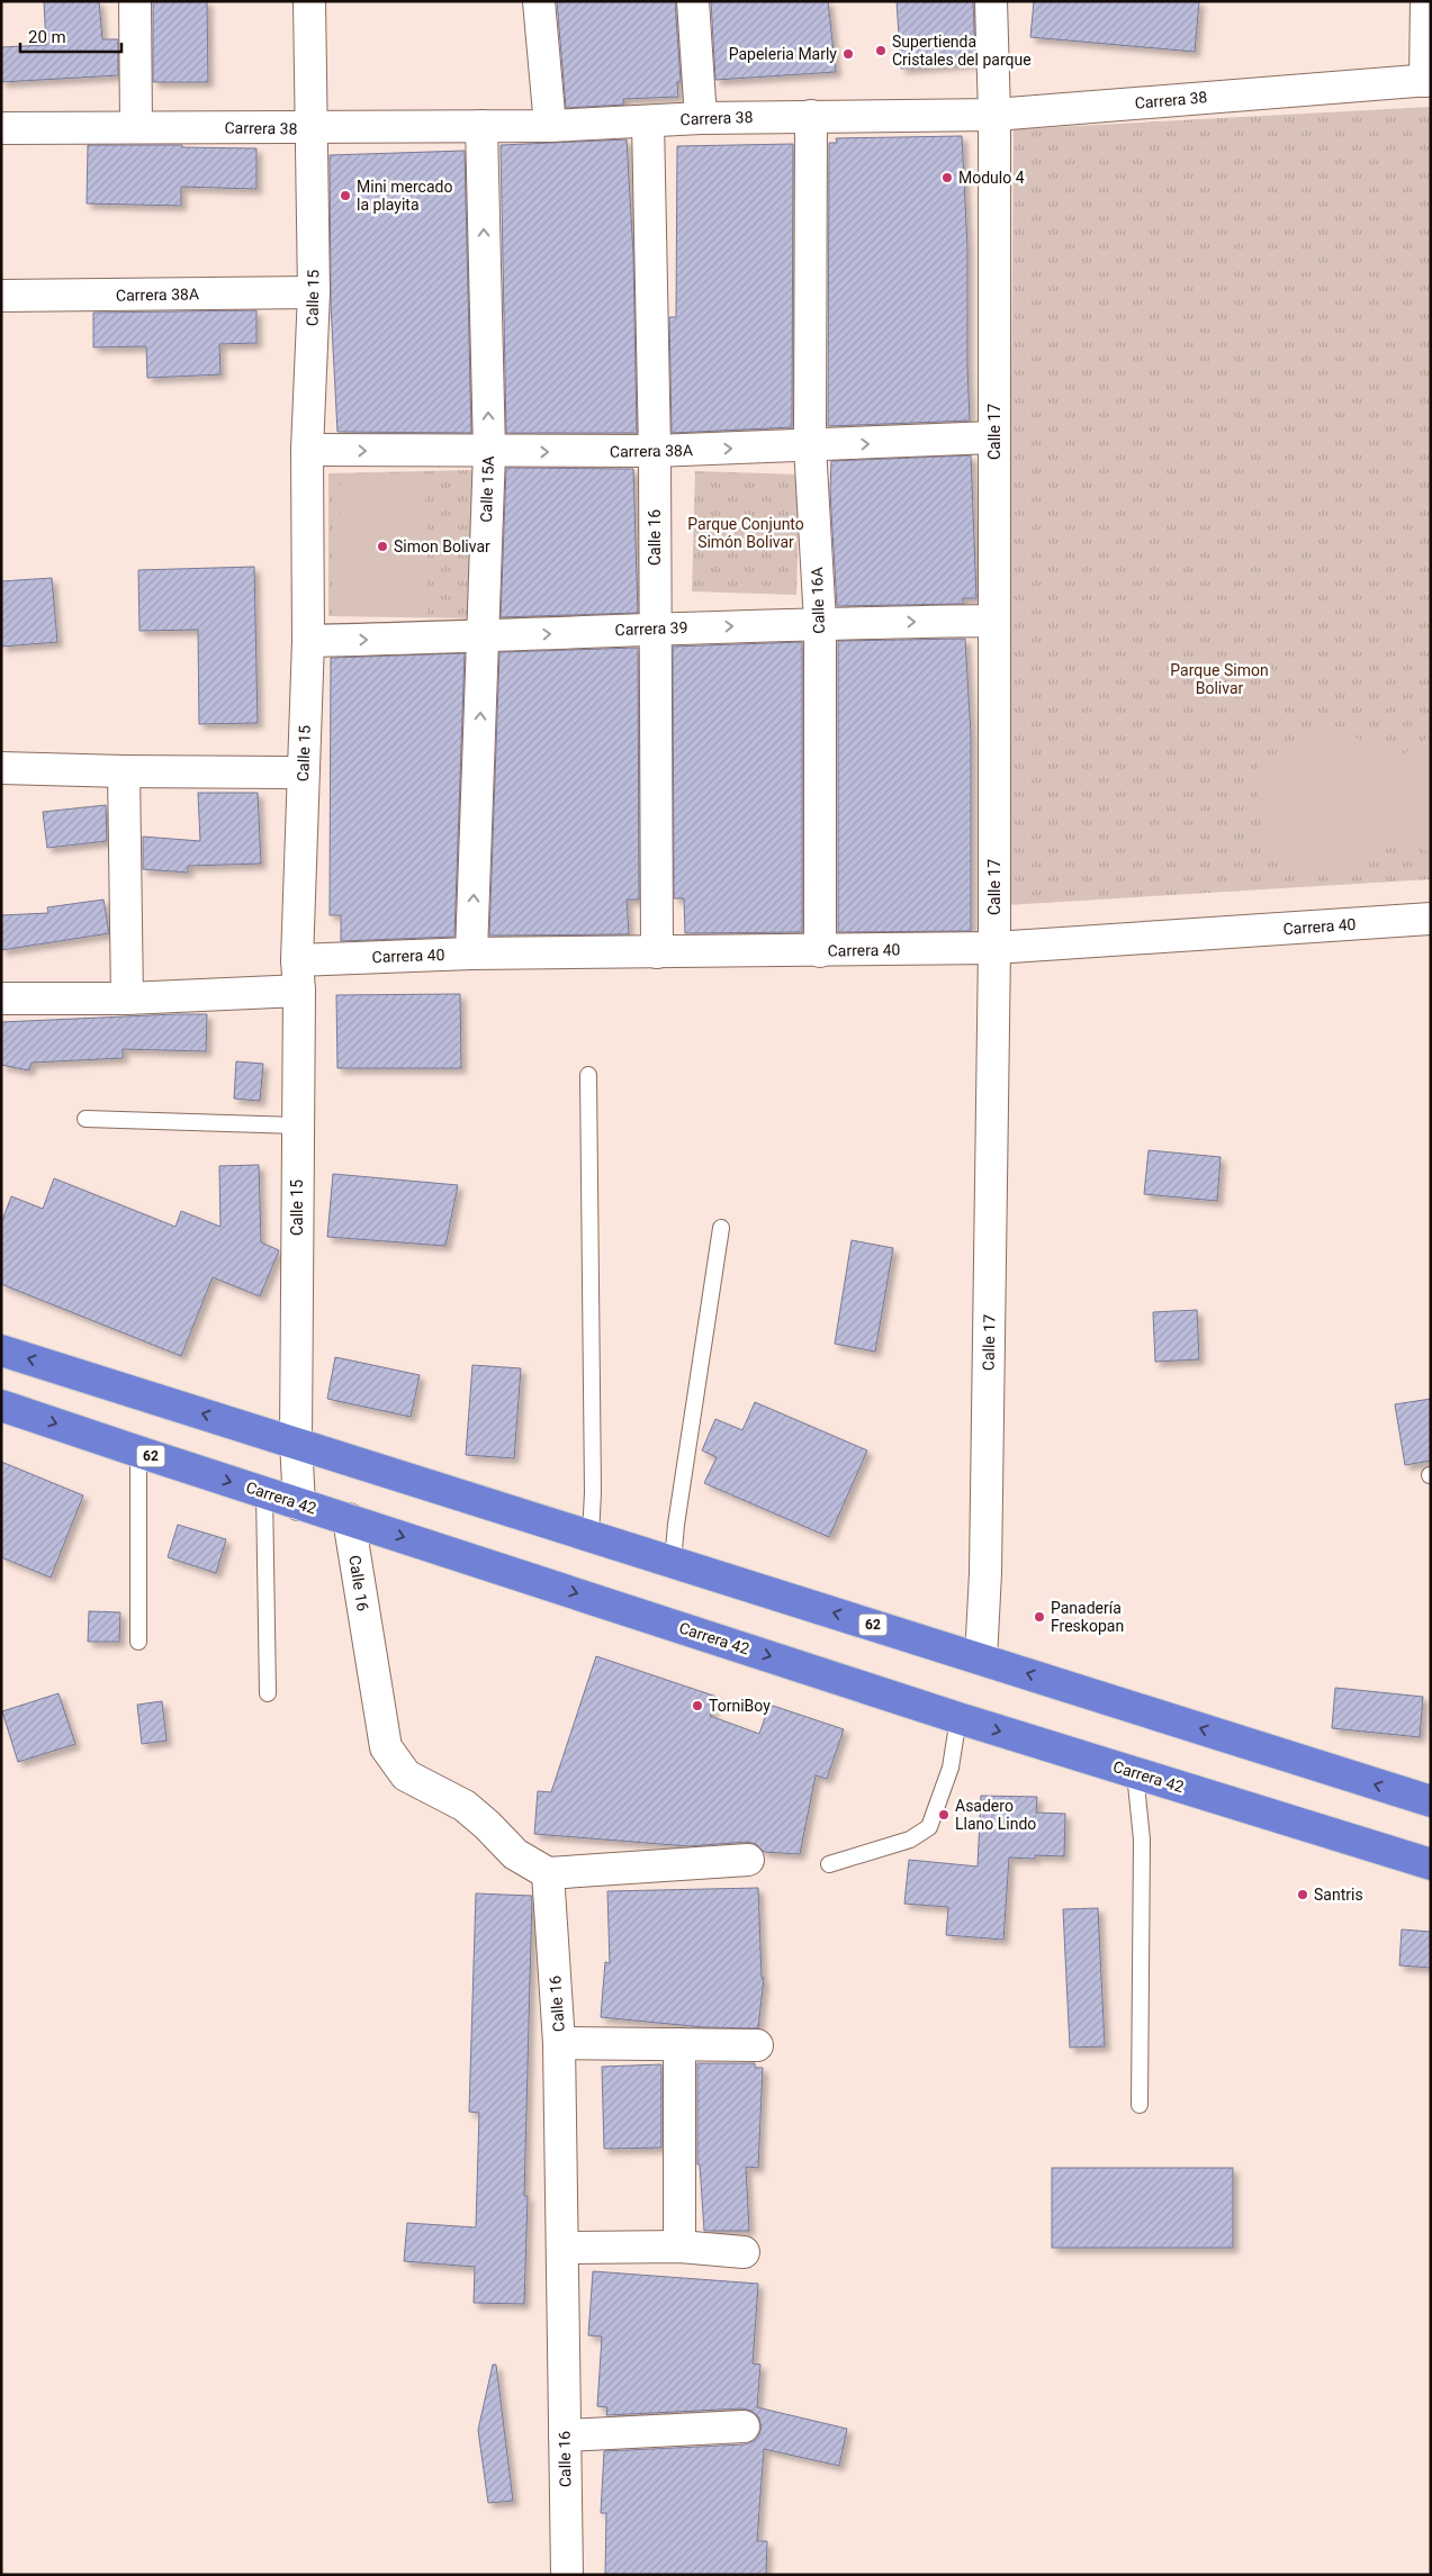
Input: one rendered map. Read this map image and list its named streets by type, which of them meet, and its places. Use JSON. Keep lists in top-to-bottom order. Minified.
{"streets":{"highway":["62","Carrera 42"],"street":["Carrera 38","Carrera 38A","Calle 15","Calle 17","Calle 15A","Calle 16","Calle 16A","Carrera 39","Carrera 40"]},"crossings":[["Carrera 38","Calle 15"],["Carrera 38","Calle 17"],["Carrera 38","Calle 15A"],["Carrera 38","Calle 16"],["Carrera 38","Calle 16A"],["Carrera 38A","Calle 15"],["Carrera 38A","Calle 17"],["Carrera 38A","Calle 15A"],["Carrera 38A","Calle 16"],["Carrera 38A","Calle 16A"],["Calle 15","Carrera 39"],["Calle 15","Carrera 40"],["Calle 15","62"],["Calle 15","Carrera 42"],["Calle 17","Carrera 39"],["Calle 17","Carrera 40"],["Calle 17","62"],["Calle 15A","Carrera 39"],["Calle 15A","Carrera 40"],["Calle 16","Carrera 39"],["Calle 16","Carrera 40"],["Calle 16","Carrera 42"],["Calle 16A","Carrera 39"],["Calle 16A","Carrera 40"]],"one_way":["Carrera 38A","Calle 15A","Carrera 39"],"parks":["Parque Conjunto Simón Bolivar","Parque Simon Bolivar"],"places":["Supertienda Cristales del parque","Papeleria Marly","Modulo 4","Mini mercado la playita","Simon Bolivar","Panadería Freskopan","TorniBoy","Asadero Llano Lindo","Santris"],"scale_bar":"20 m"}
